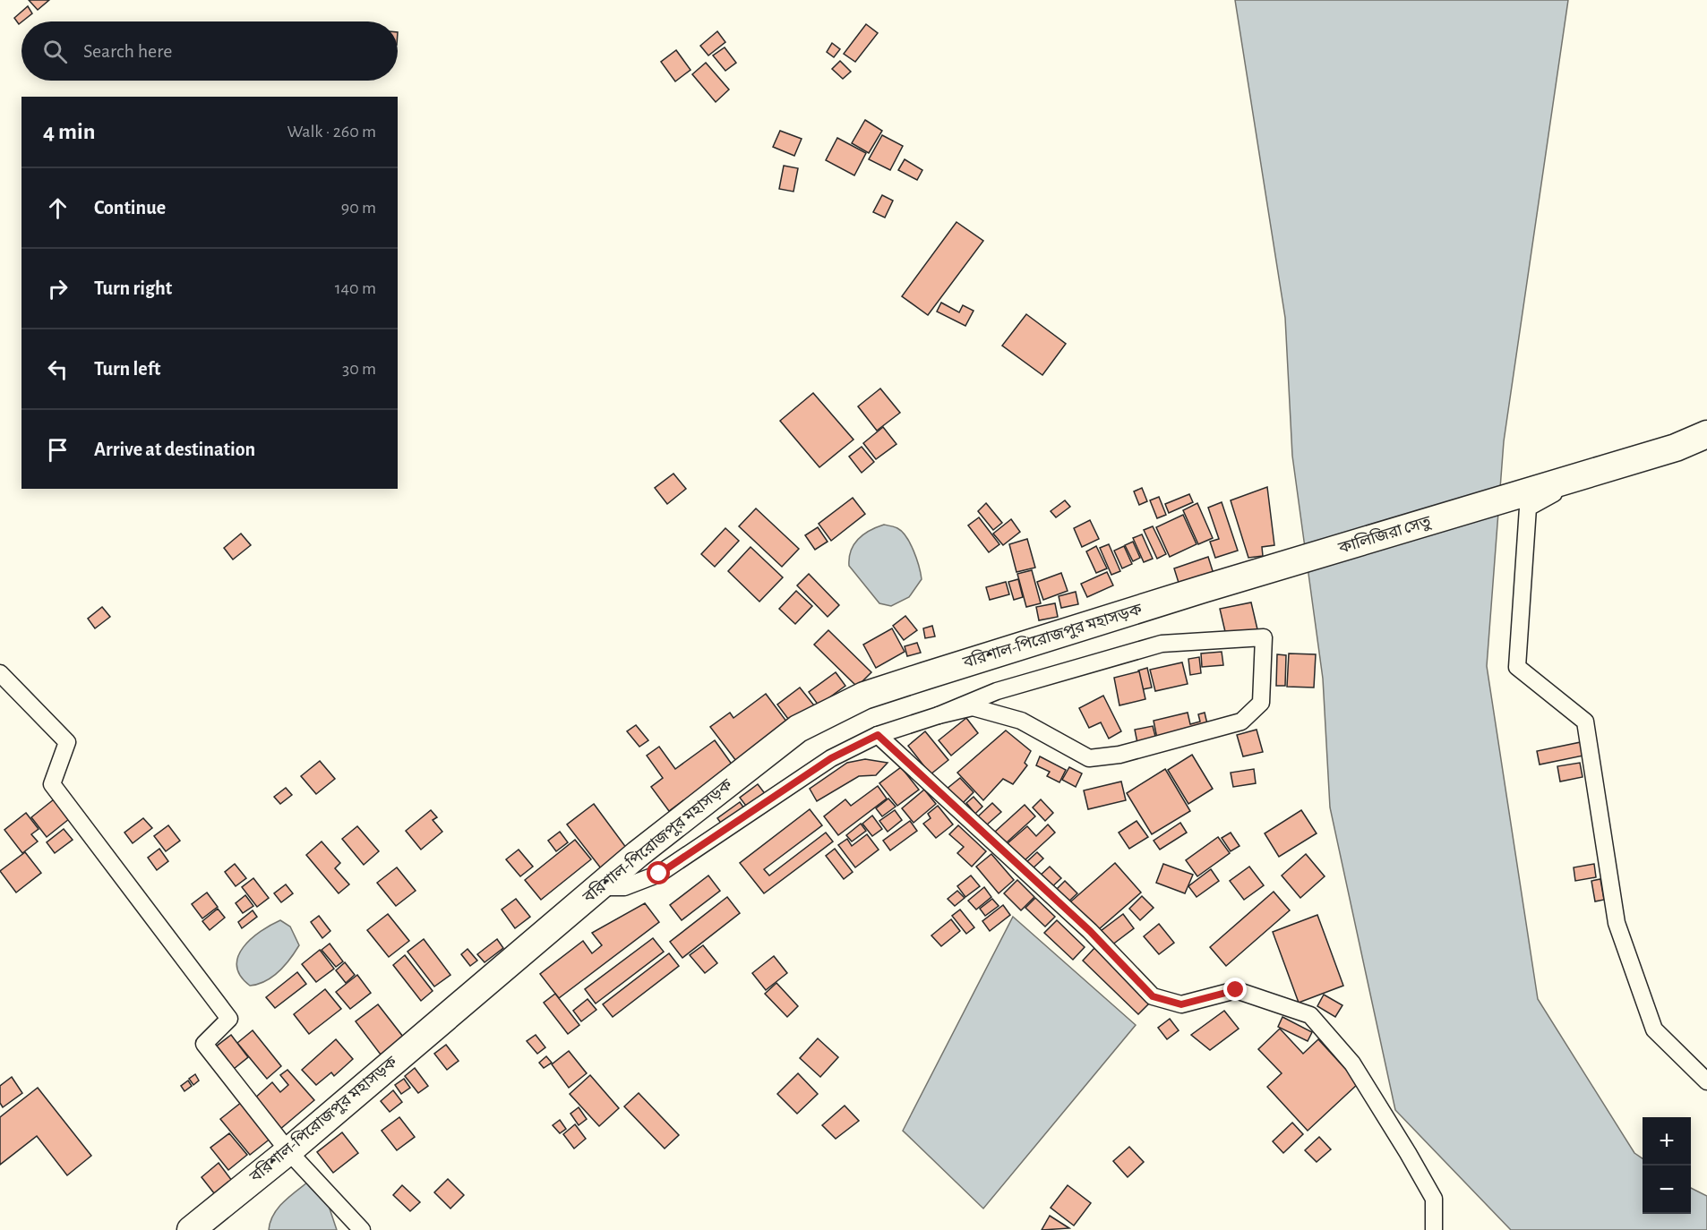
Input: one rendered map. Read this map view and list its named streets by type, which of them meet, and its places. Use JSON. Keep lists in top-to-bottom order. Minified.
{"streets":{"highway":["কালিজিরা সেতু","বরিশাল-পিরোজপুর মহাসড়ক"]},"crossings":[["কালিজিরা সেতু","বরিশাল-পিরোজপুর মহাসড়ক"]],"page":{"search":"Search here","heading":["4 min","Walk · 260 m"],"list":[["Continue","90 m"],["Turn right","140 m"],["Turn left","30 m"],"Arrive at destination"],"map_buttons":["+","−"]}}
